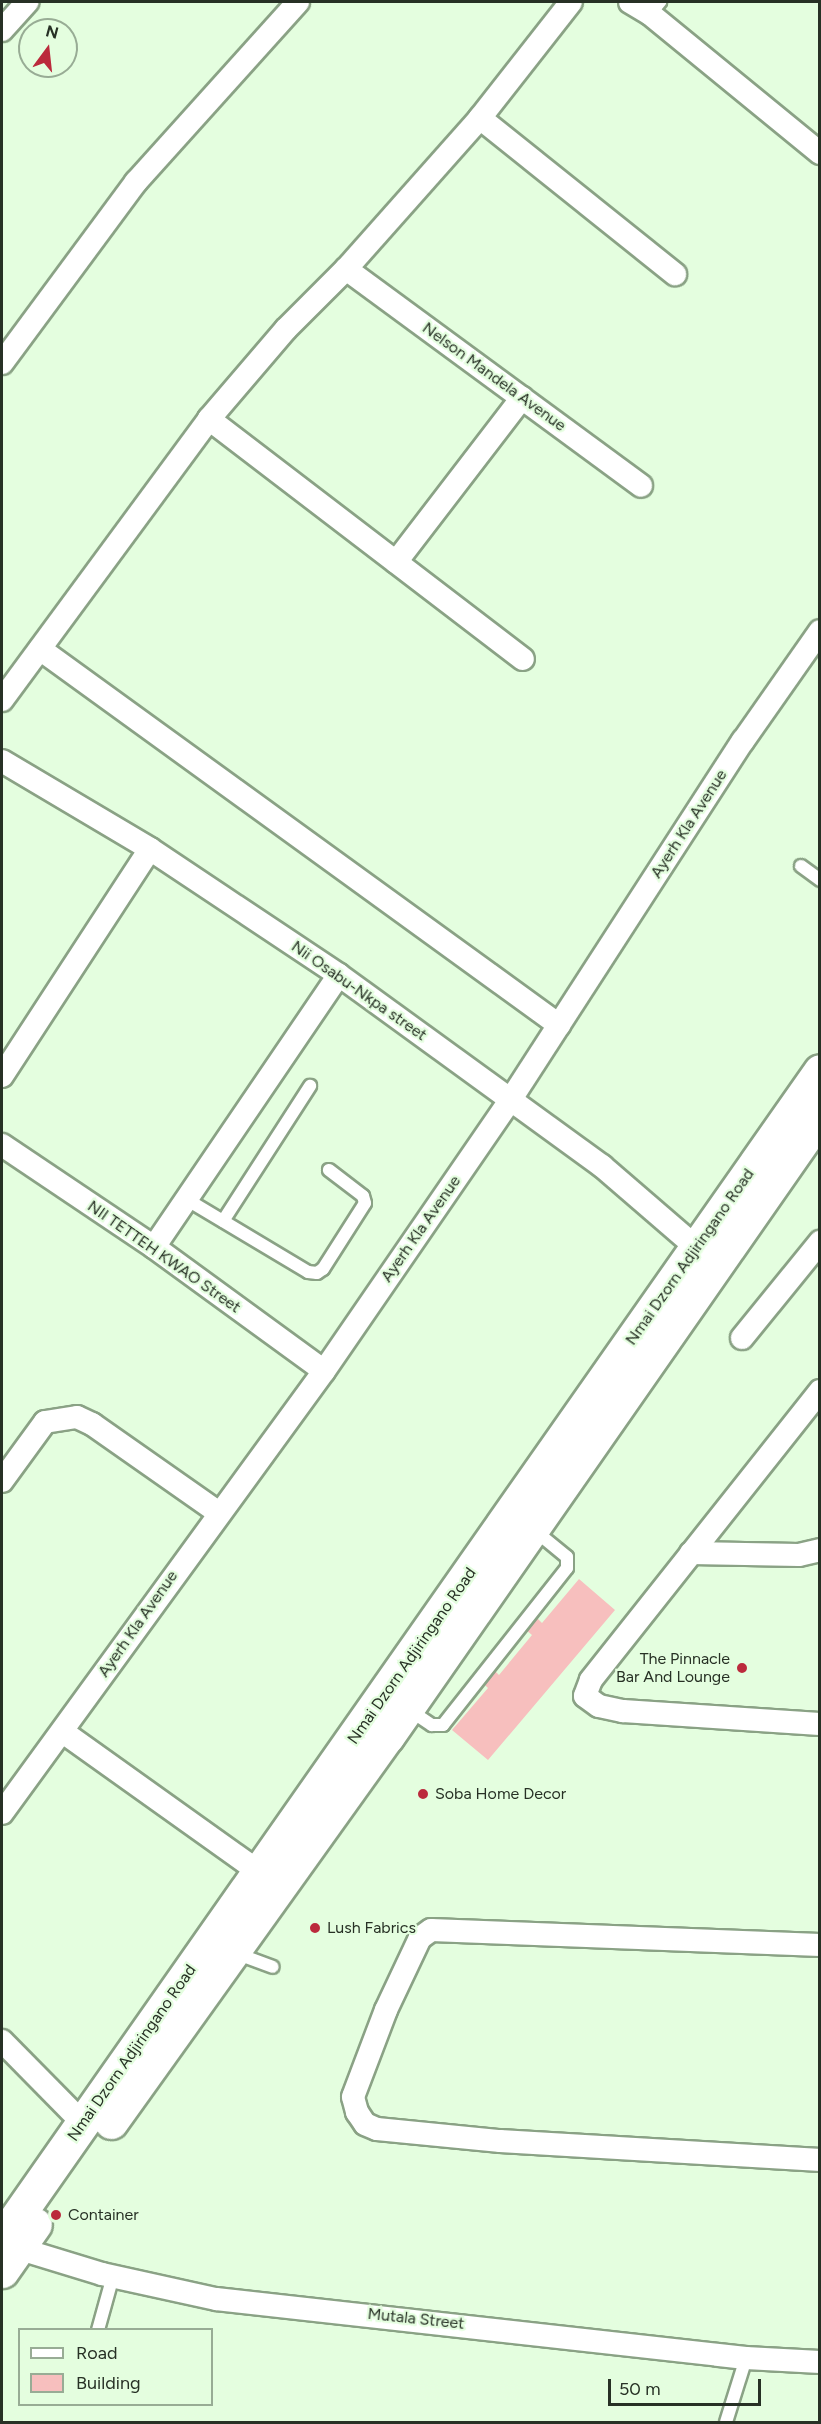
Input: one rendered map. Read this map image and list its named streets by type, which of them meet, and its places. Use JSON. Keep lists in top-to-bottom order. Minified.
{"streets":{"main road":["Nmai Dzorn Adjiringano Road"],"street":["Nelson Mandela Avenue","Ayerh Kla Avenue","Nii Osabu-Nkpa street","NII TETTEH KWAO Street","Mutala Street"]},"crossings":[["Ayerh Kla Avenue","Nii Osabu-Nkpa street"],["Ayerh Kla Avenue","NII TETTEH KWAO Street"],["Nii Osabu-Nkpa street","Nmai Dzorn Adjiringano Road"],["Nmai Dzorn Adjiringano Road","Mutala Street"]],"places":["The Pinnacle Bar And Lounge","Soba Home Decor","Lush Fabrics","Container"],"legend":["Road","Building"],"scale_bar":"50 m","north":"top"}
